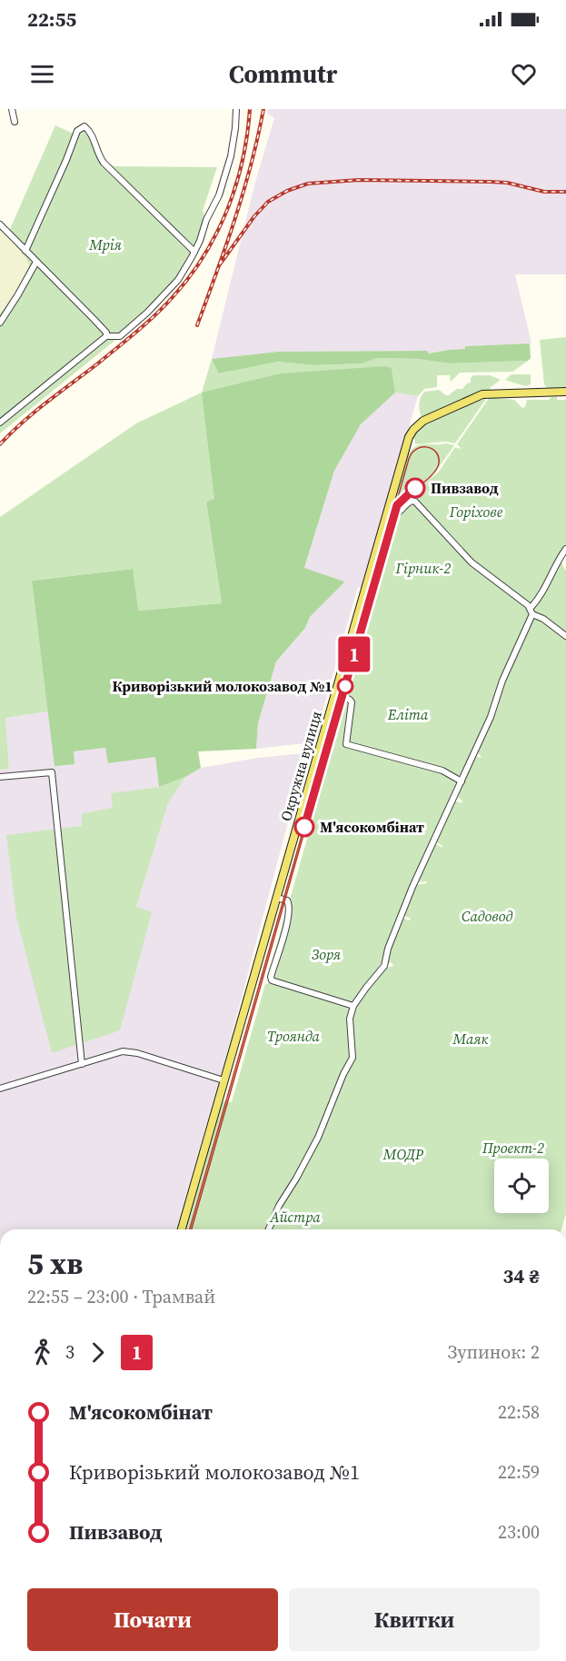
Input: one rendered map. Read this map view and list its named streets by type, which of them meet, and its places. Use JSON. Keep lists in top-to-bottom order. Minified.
{"streets":{"main road":["Окружна вулиця"]},"parks":["Мрія","Горіхове","Гірник-2","Еліта","Садовод","Зоря","Троянда","Маяк","Проект-2","МОДР","Айстра"],"places":["Пивзавод","Криворізький молокозавод №1","М'ясокомбінат"],"lines":["tram line 1"],"page":{"status":"22:55","header":"Commutr","on_map":"1","heading":["5 хв","22:55 – 23:00 · Трамвай","34 ₴"],"legs":["3","1","Зупинок: 2"],"list":[{"name":"М'ясокомбінат","value":"22:58"},{"name":"Криворізький молокозавод №1","value":"22:59"},{"name":"Пивзавод","value":"23:00"}],"buttons":["Почати","Квитки"]}}
